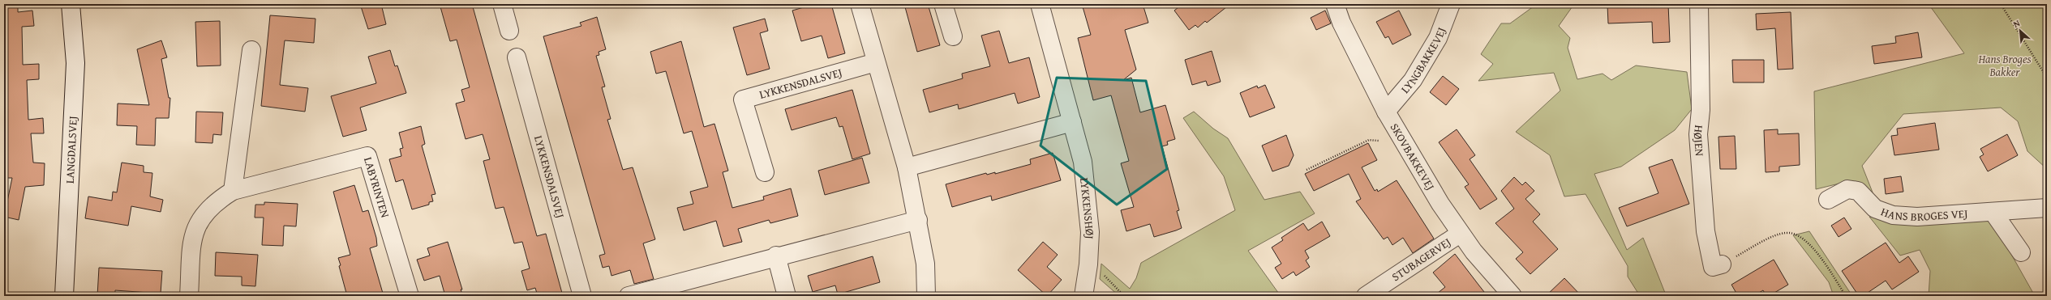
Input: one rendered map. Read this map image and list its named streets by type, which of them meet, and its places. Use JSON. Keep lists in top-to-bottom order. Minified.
{"streets":{"street":["LYNGBAKKEVEJ","LYKKENSDALSVEJ","HØJEN","LANGDALSVEJ","SKOVBAKKEVEJ","LABYRINTEN","LYKKENSHØJ","HANS BROGES VEJ","STUBAGERVEJ"]},"crossings":[["LYNGBAKKEVEJ","SKOVBAKKEVEJ"],["SKOVBAKKEVEJ","STUBAGERVEJ"]],"parks":["Hans Broges Bakker"],"north":"top left"}
